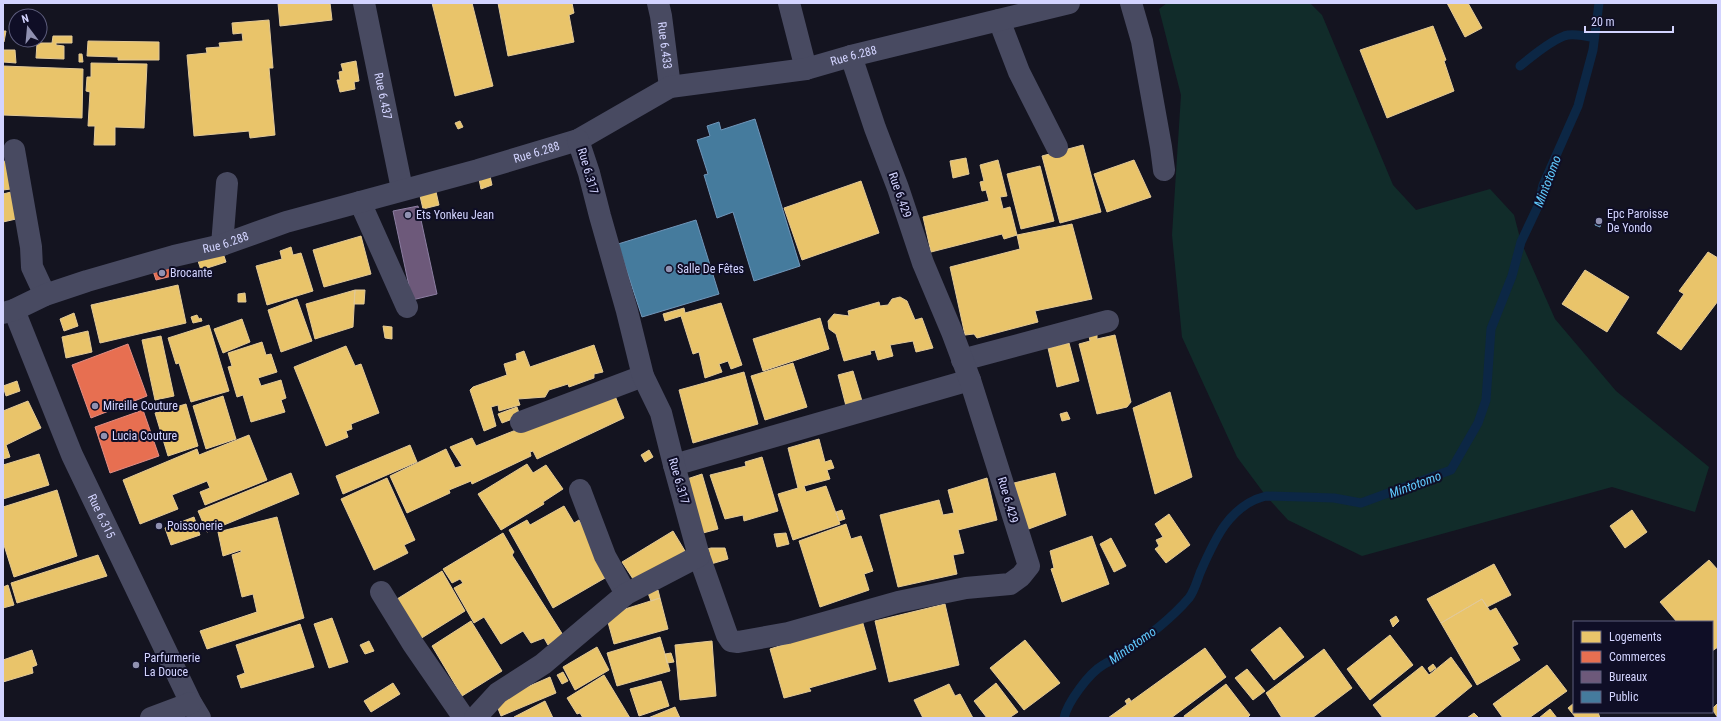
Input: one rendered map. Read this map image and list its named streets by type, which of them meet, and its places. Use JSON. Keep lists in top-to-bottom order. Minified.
{"streets":{"street":["Rue 6.433","Rue 6.288","Rue 6.437","Rue 6.317","Rue 6.429","Rue 6.315"]},"crossings":[["Rue 6.433","Rue 6.288"],["Rue 6.288","Rue 6.437"],["Rue 6.288","Rue 6.317"],["Rue 6.288","Rue 6.429"],["Rue 6.288","Rue 6.315"],["Rue 6.317","Rue 6.429"]],"water":["Mintotomo"],"places":["Ets Yonkeu Jean","Epc Paroisse De Yondo","Salle De Fêtes","Brocante","Mireille Couture","Lucia Couture","Poissonerie","Parfurmerie La Douce"],"legend":["Logements","Commerces","Bureaux","Public"],"scale_bar":"20 m","north":"top"}
